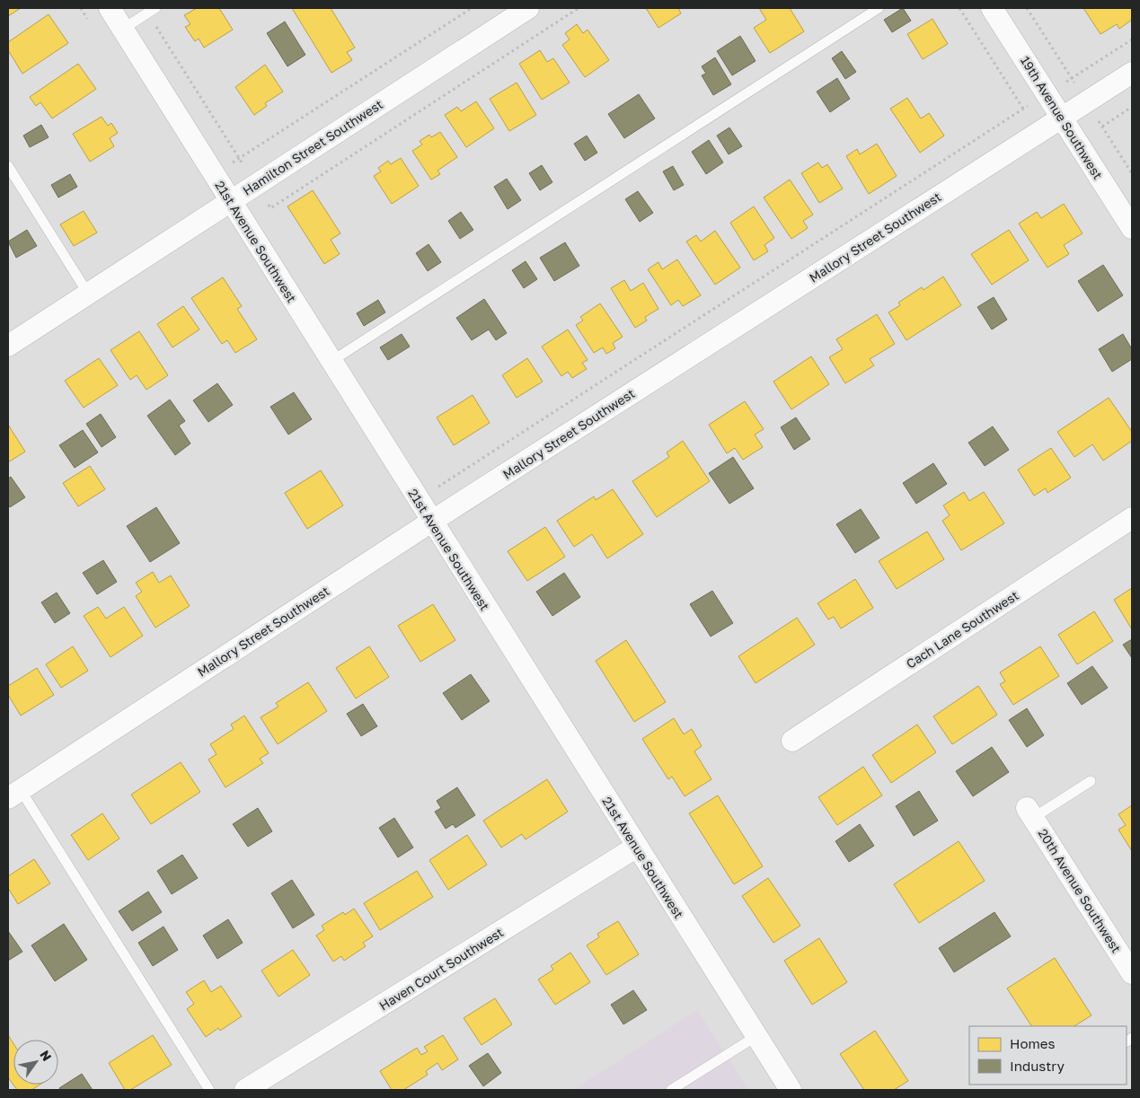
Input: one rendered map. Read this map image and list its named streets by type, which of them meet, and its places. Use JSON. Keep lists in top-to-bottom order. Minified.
{"streets":{"street":["19th Avenue Southwest","Hamilton Street Southwest","Mallory Street Southwest","21st Avenue Southwest","Cach Lane Southwest","20th Avenue Southwest","Haven Court Southwest"]},"crossings":[["19th Avenue Southwest","Mallory Street Southwest"],["Hamilton Street Southwest","21st Avenue Southwest"],["Mallory Street Southwest","21st Avenue Southwest"],["21st Avenue Southwest","Haven Court Southwest"]],"legend":["Homes","Industry"],"north":"top right"}
